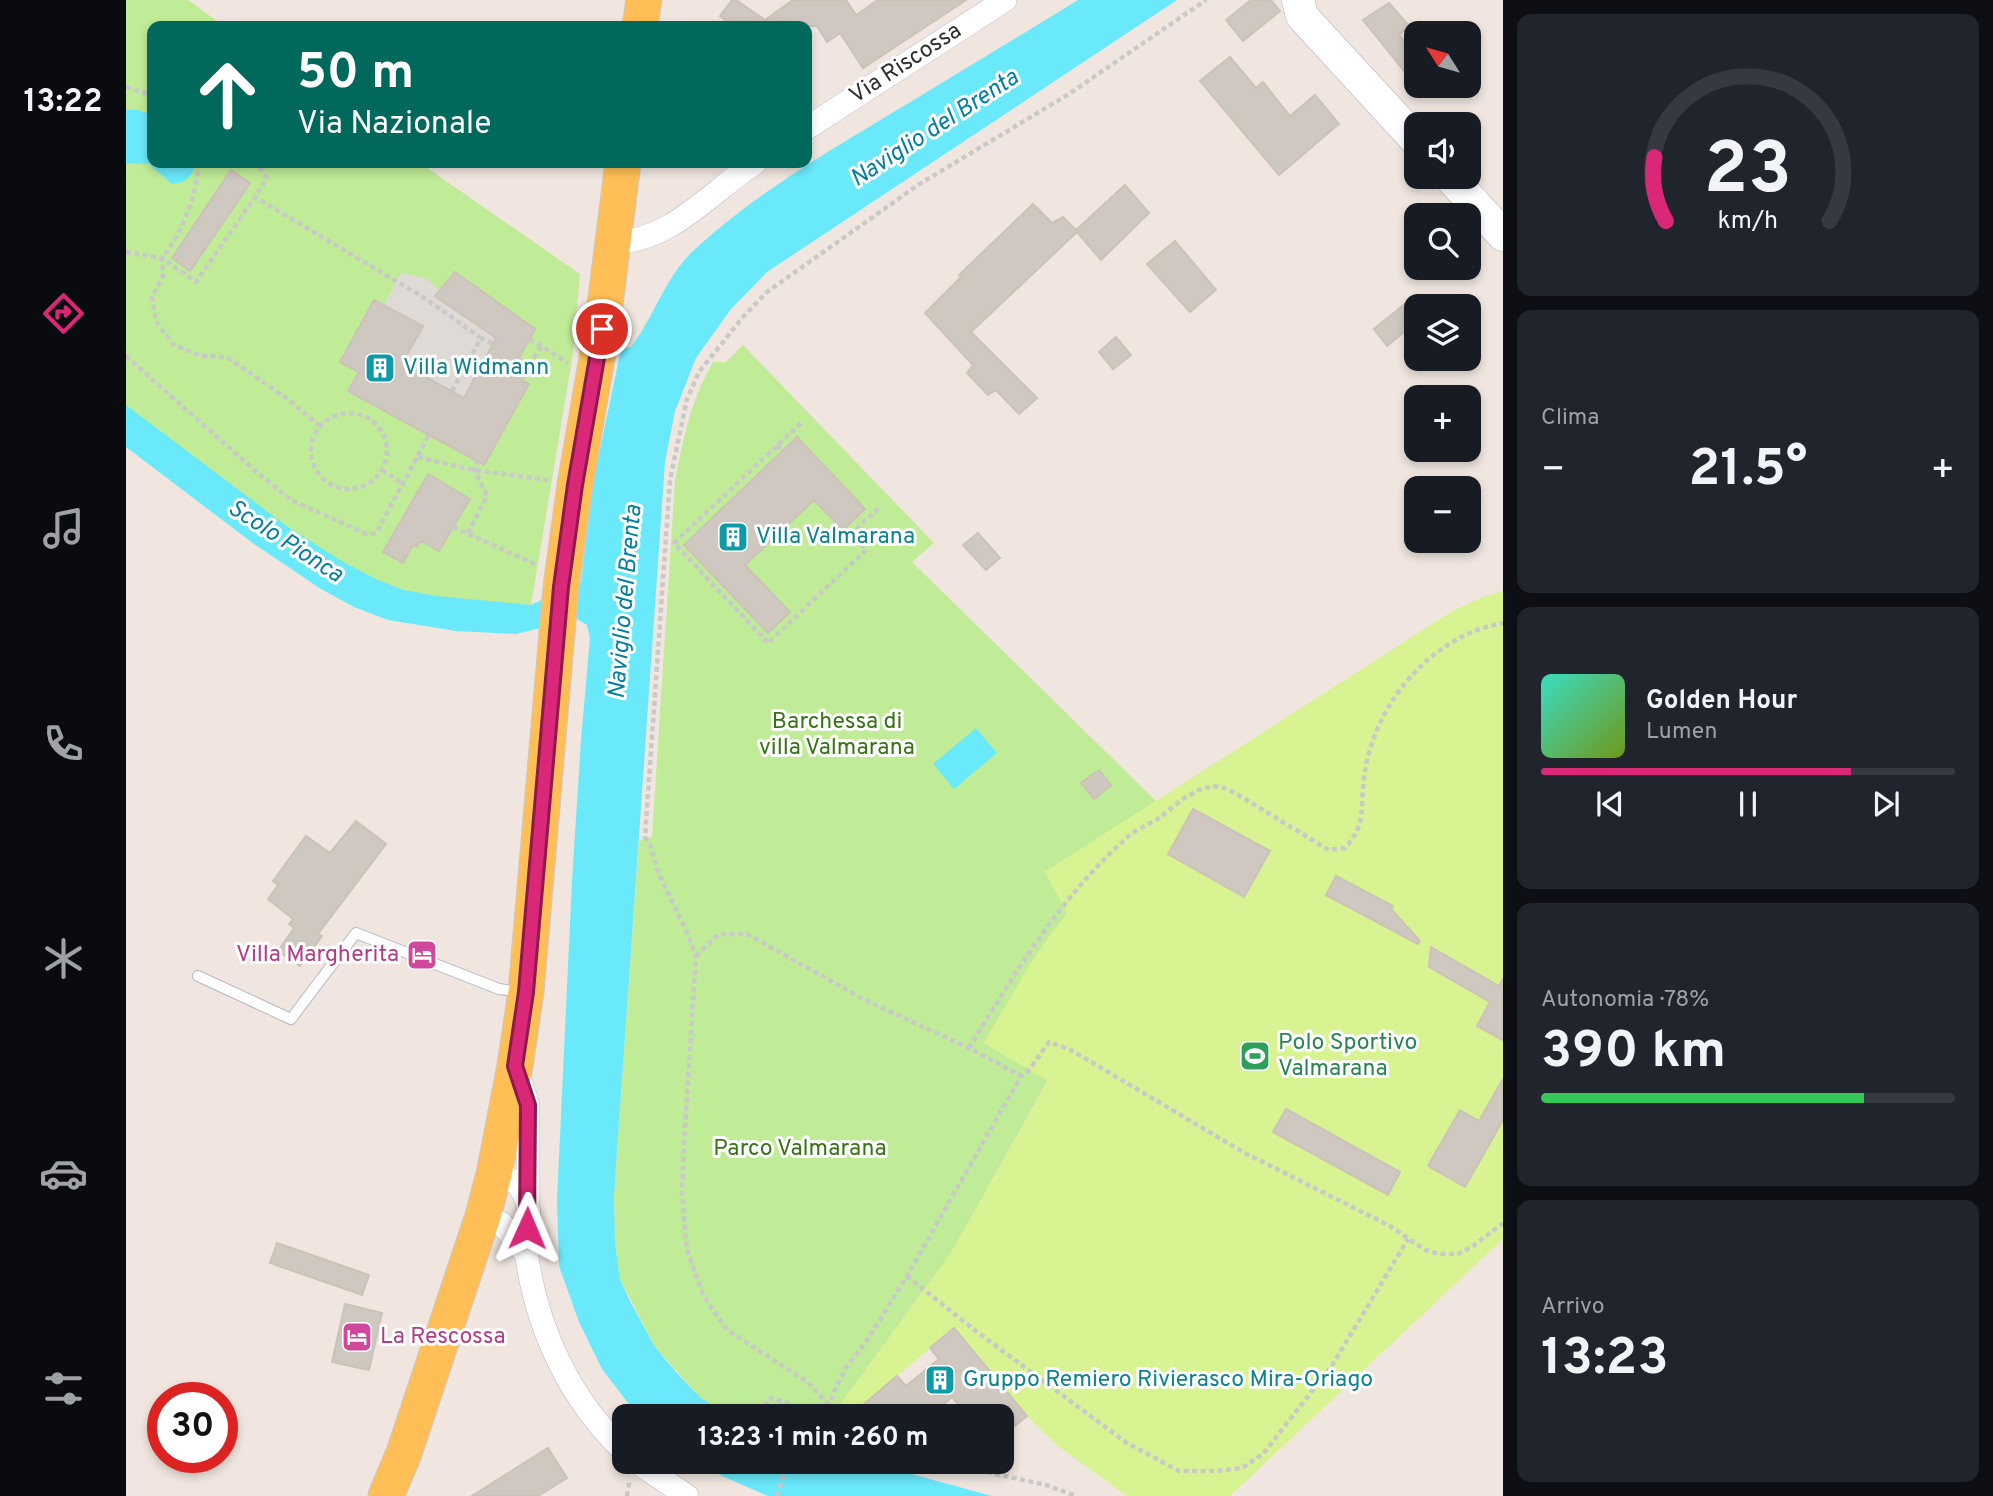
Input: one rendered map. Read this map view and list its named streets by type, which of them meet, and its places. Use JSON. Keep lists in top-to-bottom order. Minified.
{"streets":{"street":["Via Riscossa"]},"water":["Naviglio del Brenta","Scolo Pionca"],"parks":["Barchessa di villa Valmarana","Parco Valmarana"],"places":{"building":["Villa Widmann","Villa Valmarana","Gruppo Remiero Rivierasco Mira-Oriago"],"hotel":["Villa Margherita","La Rescossa"],"sports":["Polo Sportivo Valmarana"]},"north":"top left","page":{"tabs":"13:22","map_buttons":["+","−"],"turn":["50 m","Via Nazionale"],"tile":["Clima",["Autonomia · 78%","390 km"],["Arrivo","13:23"]],"heat":["−","21.5°","+"],"song":["Golden Hour","Lumen"],"limit":"30","trip":"13:23 · 1 min · 260 m","gauge":["23","km/h"]}}
